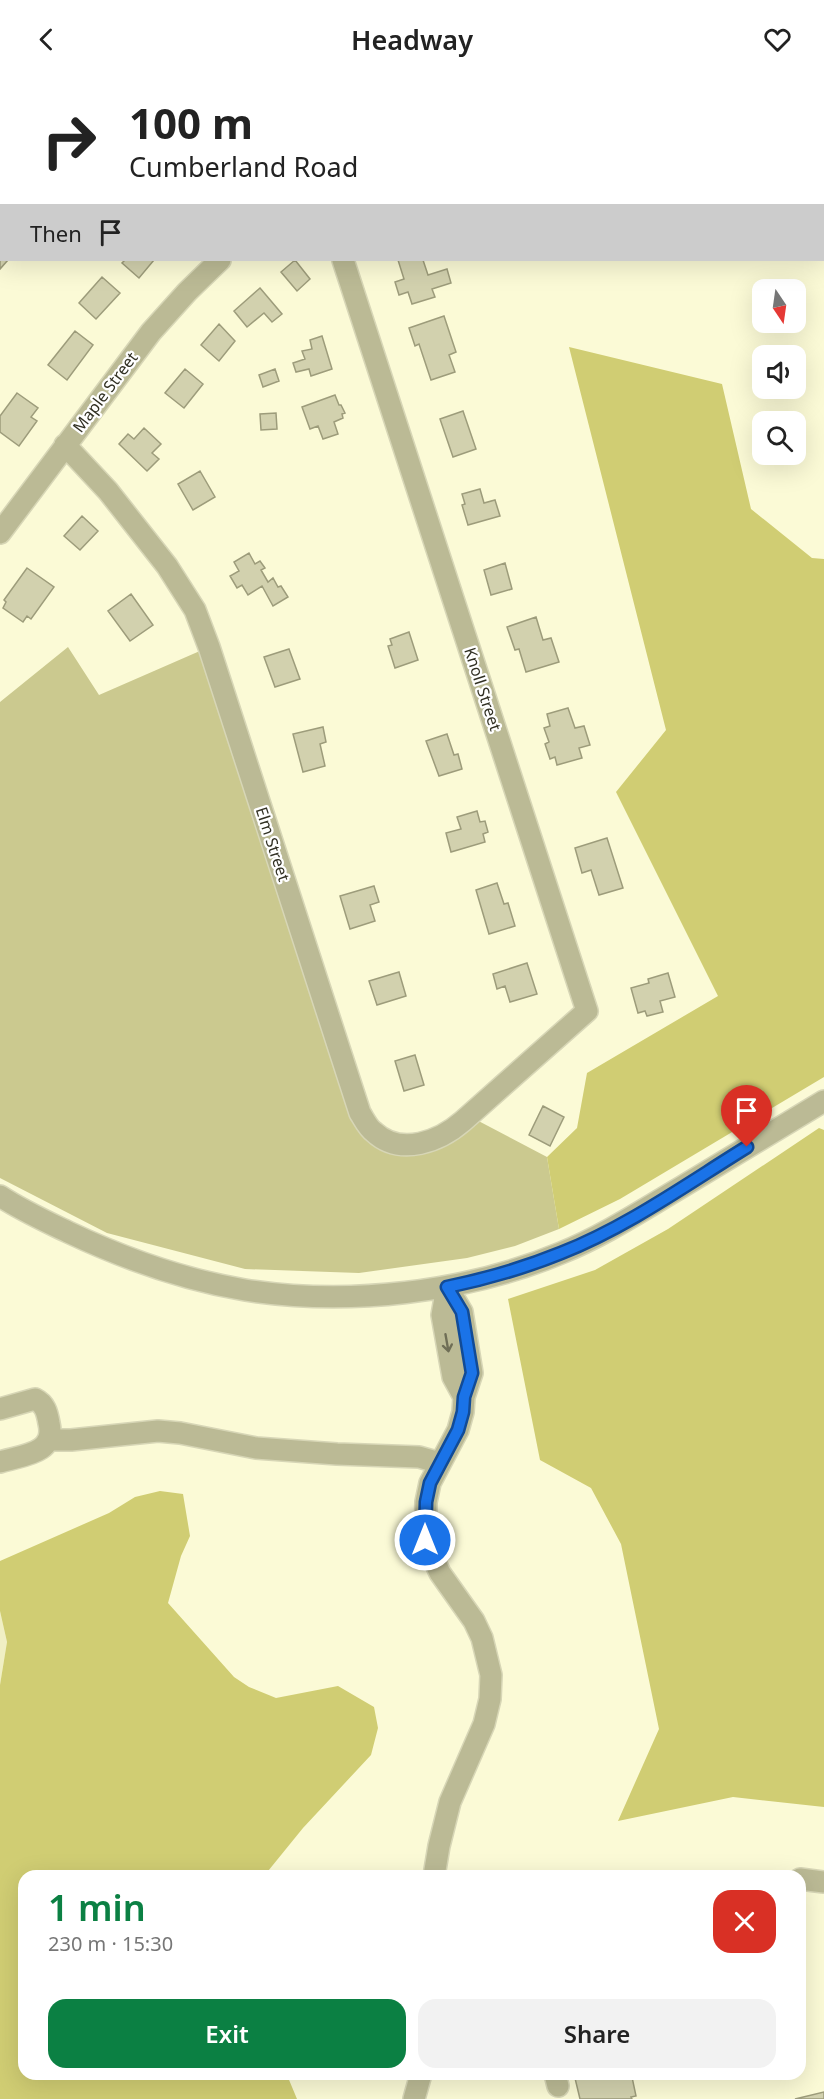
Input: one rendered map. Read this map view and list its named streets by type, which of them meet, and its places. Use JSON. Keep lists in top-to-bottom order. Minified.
{"streets":{"street":["Maple Street","Knoll Street","Elm Street"]},"crossings":[["Maple Street","Elm Street"],["Knoll Street","Elm Street"]],"north":"bottom","page":{"header":"Headway","turn":["100 m","Cumberland Road"],"then":"Then","heading":["1 min","230 m · 15:30"],"buttons":["Exit","Share"]}}
